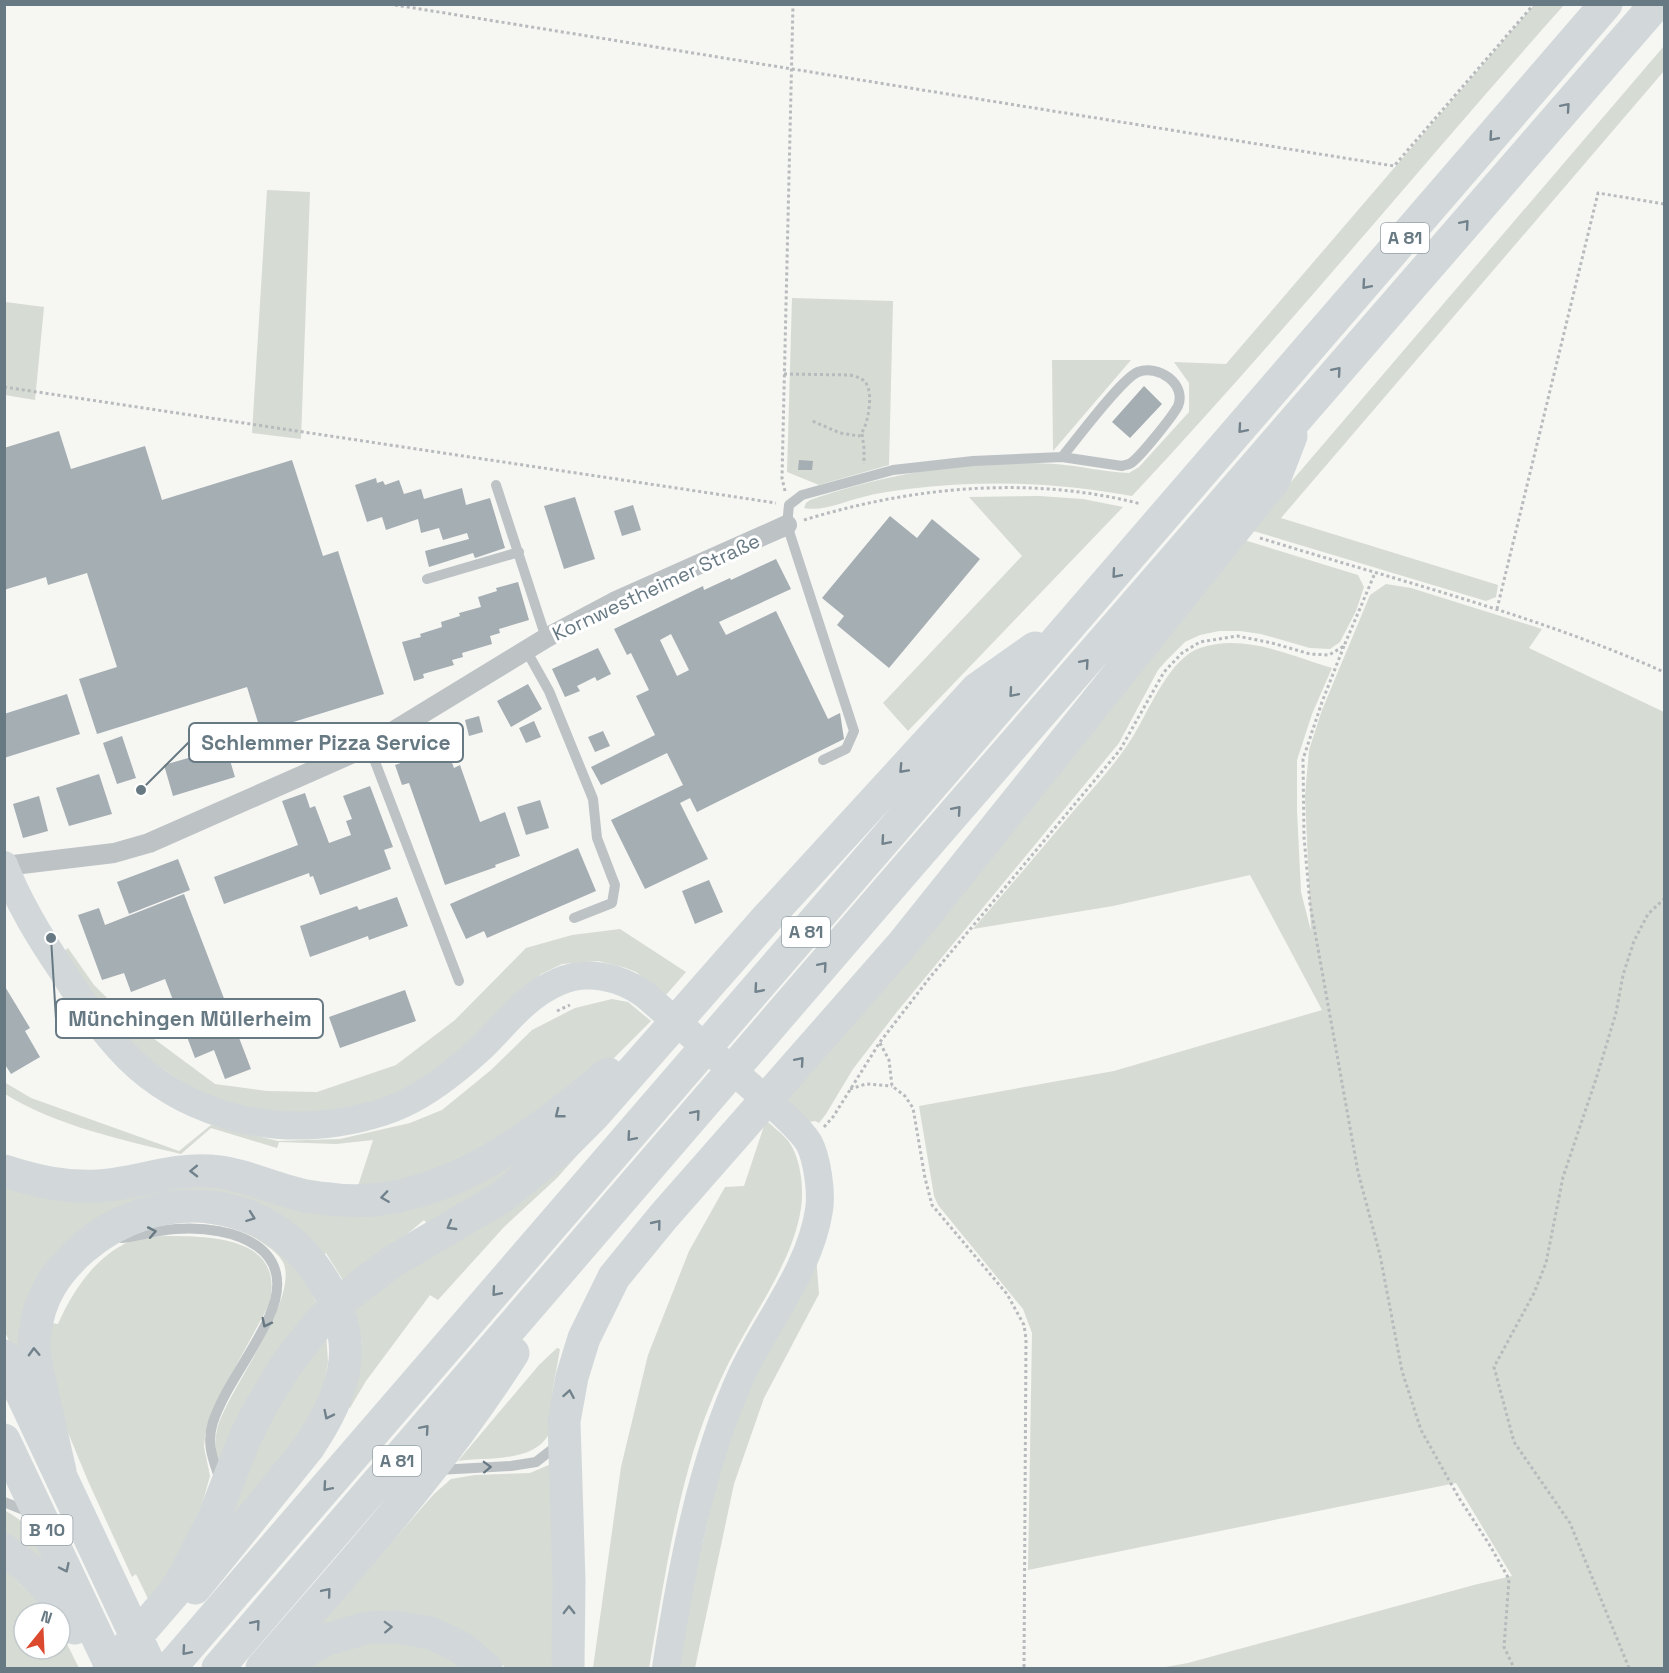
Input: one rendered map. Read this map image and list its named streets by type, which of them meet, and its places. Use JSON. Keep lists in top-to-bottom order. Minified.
{"streets":{"highway":["A 81","B 10"],"street":["Kornwestheimer Straße"]},"places":["Schlemmer Pizza Service","Münchingen Müllerheim"],"north":"top"}
